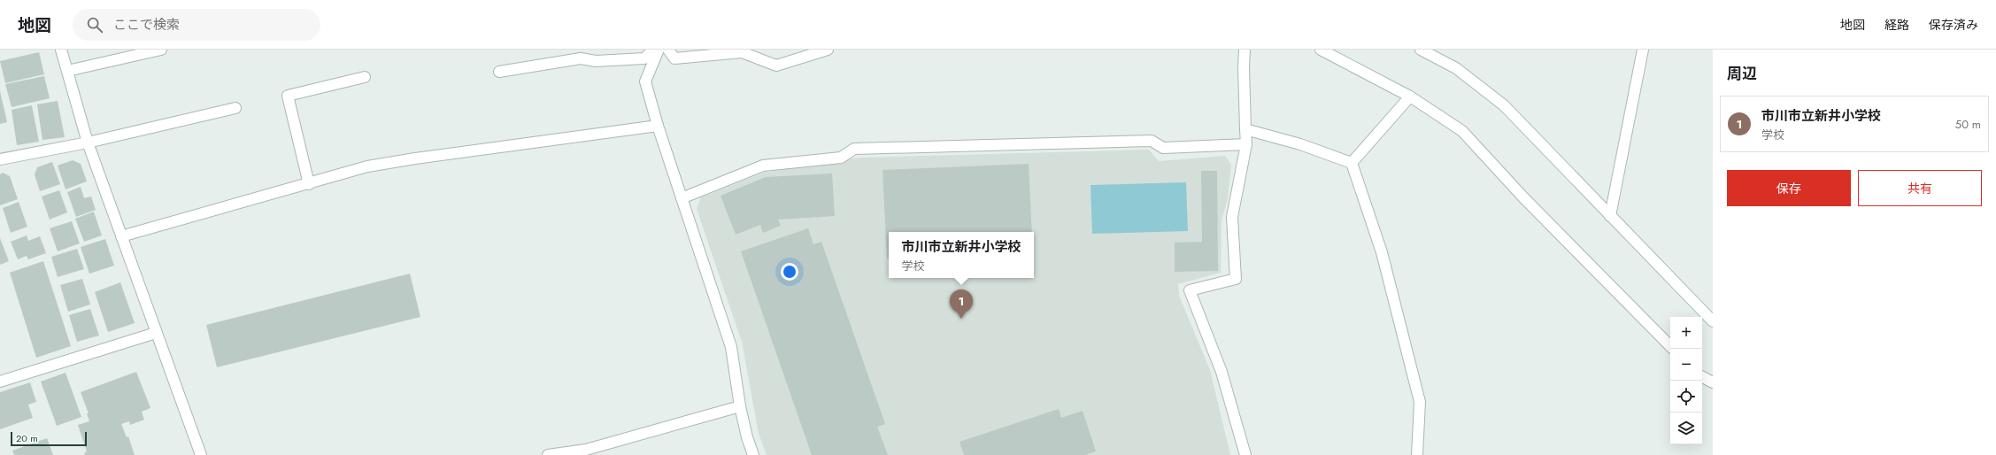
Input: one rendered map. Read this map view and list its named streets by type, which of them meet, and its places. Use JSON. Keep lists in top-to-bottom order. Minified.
{"scale_bar":"20 m","page":{"header":"地図","search":"ここで検索","nav":["地図","経路","保存済み"],"heading":"周辺","list":[{"mark":"1","name":"市川市立新井小学校","note":"学校","value":"50 m"}],"buttons":["保存","共有"],"popup":["市川市立新井小学校","学校"],"pins":"1","map_buttons":["+","−"],"scale":"20 m"}}
